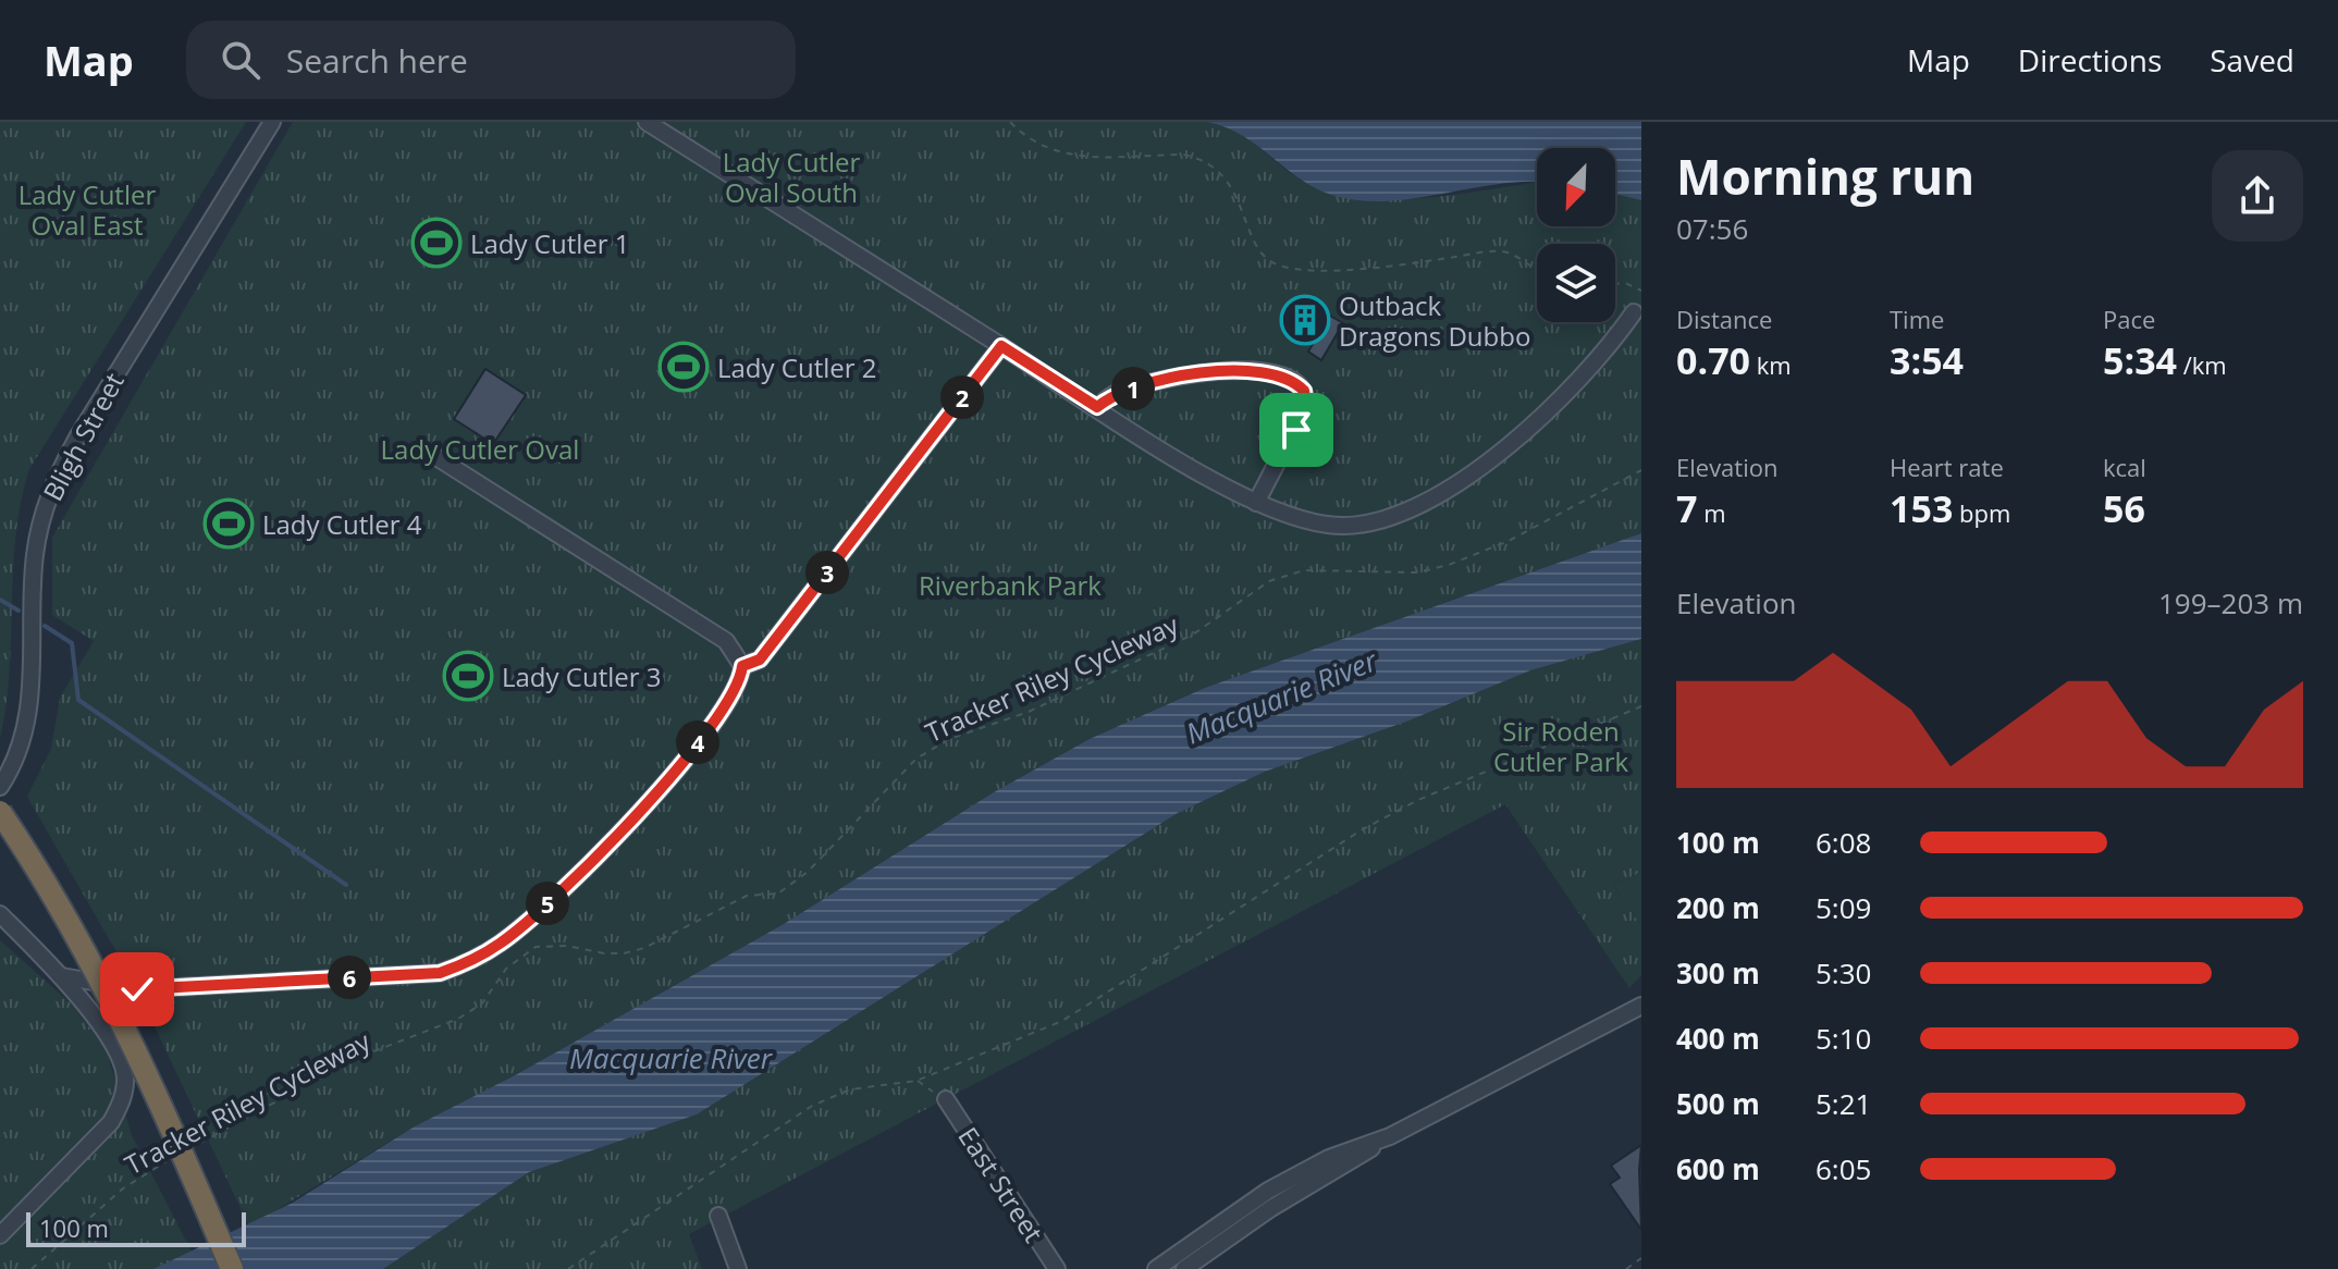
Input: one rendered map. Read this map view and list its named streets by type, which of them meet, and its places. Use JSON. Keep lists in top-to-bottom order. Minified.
{"streets":{"street":["Bligh Street","East Street"],"path":["Tracker Riley Cycleway"]},"water":["Macquarie River"],"parks":["Lady Cutler Oval South","Lady Cutler Oval East","Lady Cutler Oval","Riverbank Park","Sir Roden Cutler Park"],"places":{"sports":["Lady Cutler 1","Lady Cutler 2","Lady Cutler 4","Lady Cutler 3"],"building":["Outback Dragons Dubbo"]},"scale_bar":"100 m","north":"bottom left","page":{"header":"Map","search":"Search here","nav":["Map","Directions","Saved"],"heading":["Morning run","07:56"],"stats":[["Distance","0.70 km"],["Time","3:54"],["Pace","5:34 /km"],["Elevation","7 m"],["Heart rate","153 bpm"],["kcal","56"]],"pins":["1","2","3","4","5","6"],"chart":["Elevation","199–203 m"],"list":[{"name":"100 m","note":"6:08"},{"name":"200 m","note":"5:09"},{"name":"300 m","note":"5:30"},{"name":"400 m","note":"5:10"},{"name":"500 m","note":"5:21"},{"name":"600 m","note":"6:05"}],"scale":"100 m"}}
